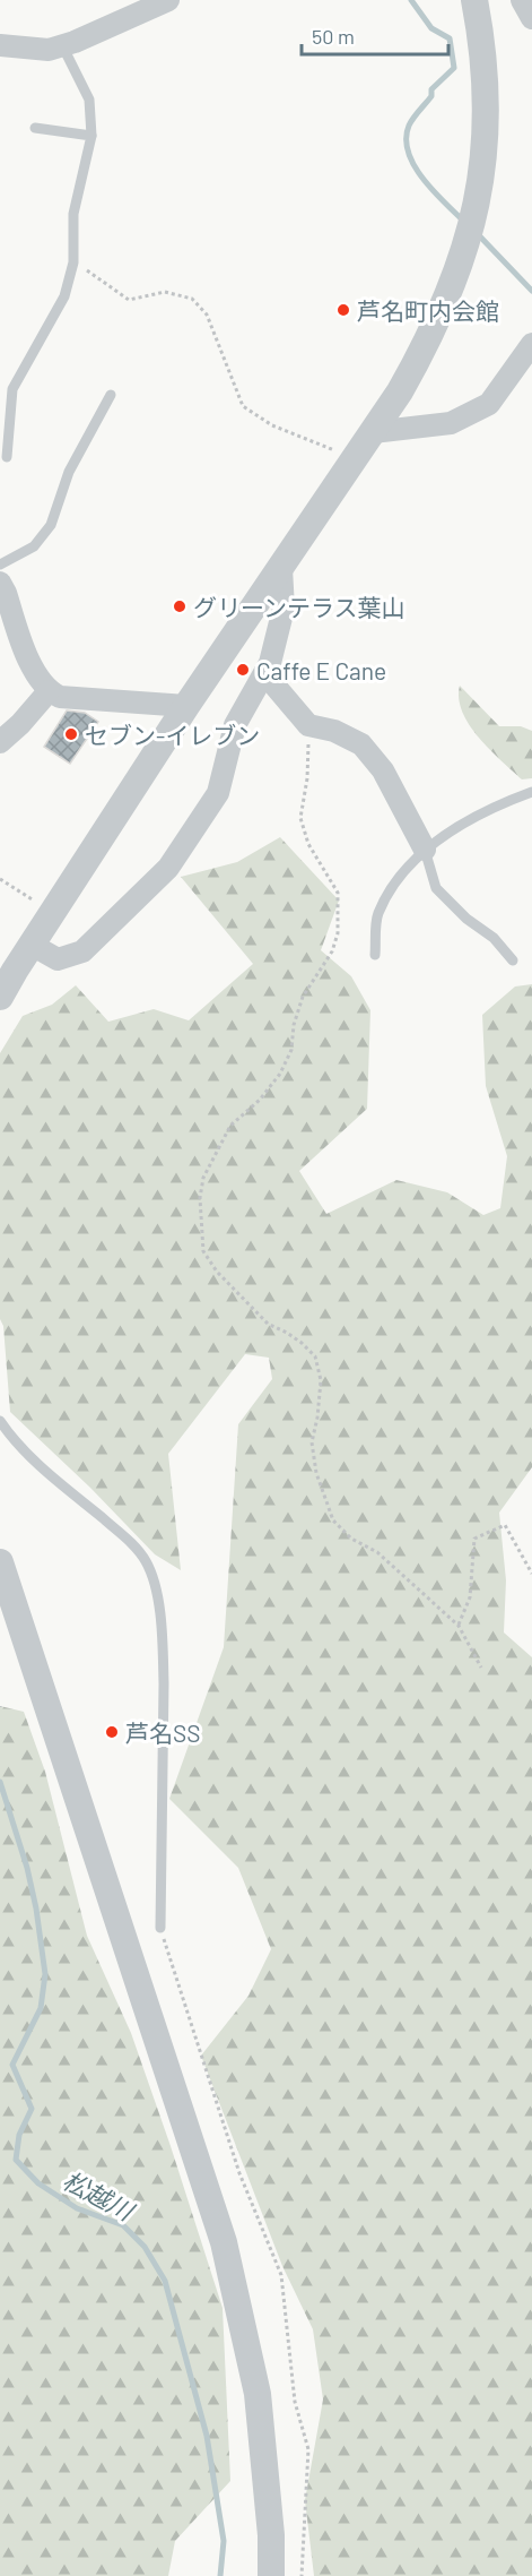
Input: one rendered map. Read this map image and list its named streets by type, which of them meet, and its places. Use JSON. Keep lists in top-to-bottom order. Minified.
{"water":["松越川"],"places":["芦名町内会館","グリーンテラス葉山","Caffe E Cane","セブン-イレブン","芦名SS"],"scale_bar":"50 m"}
